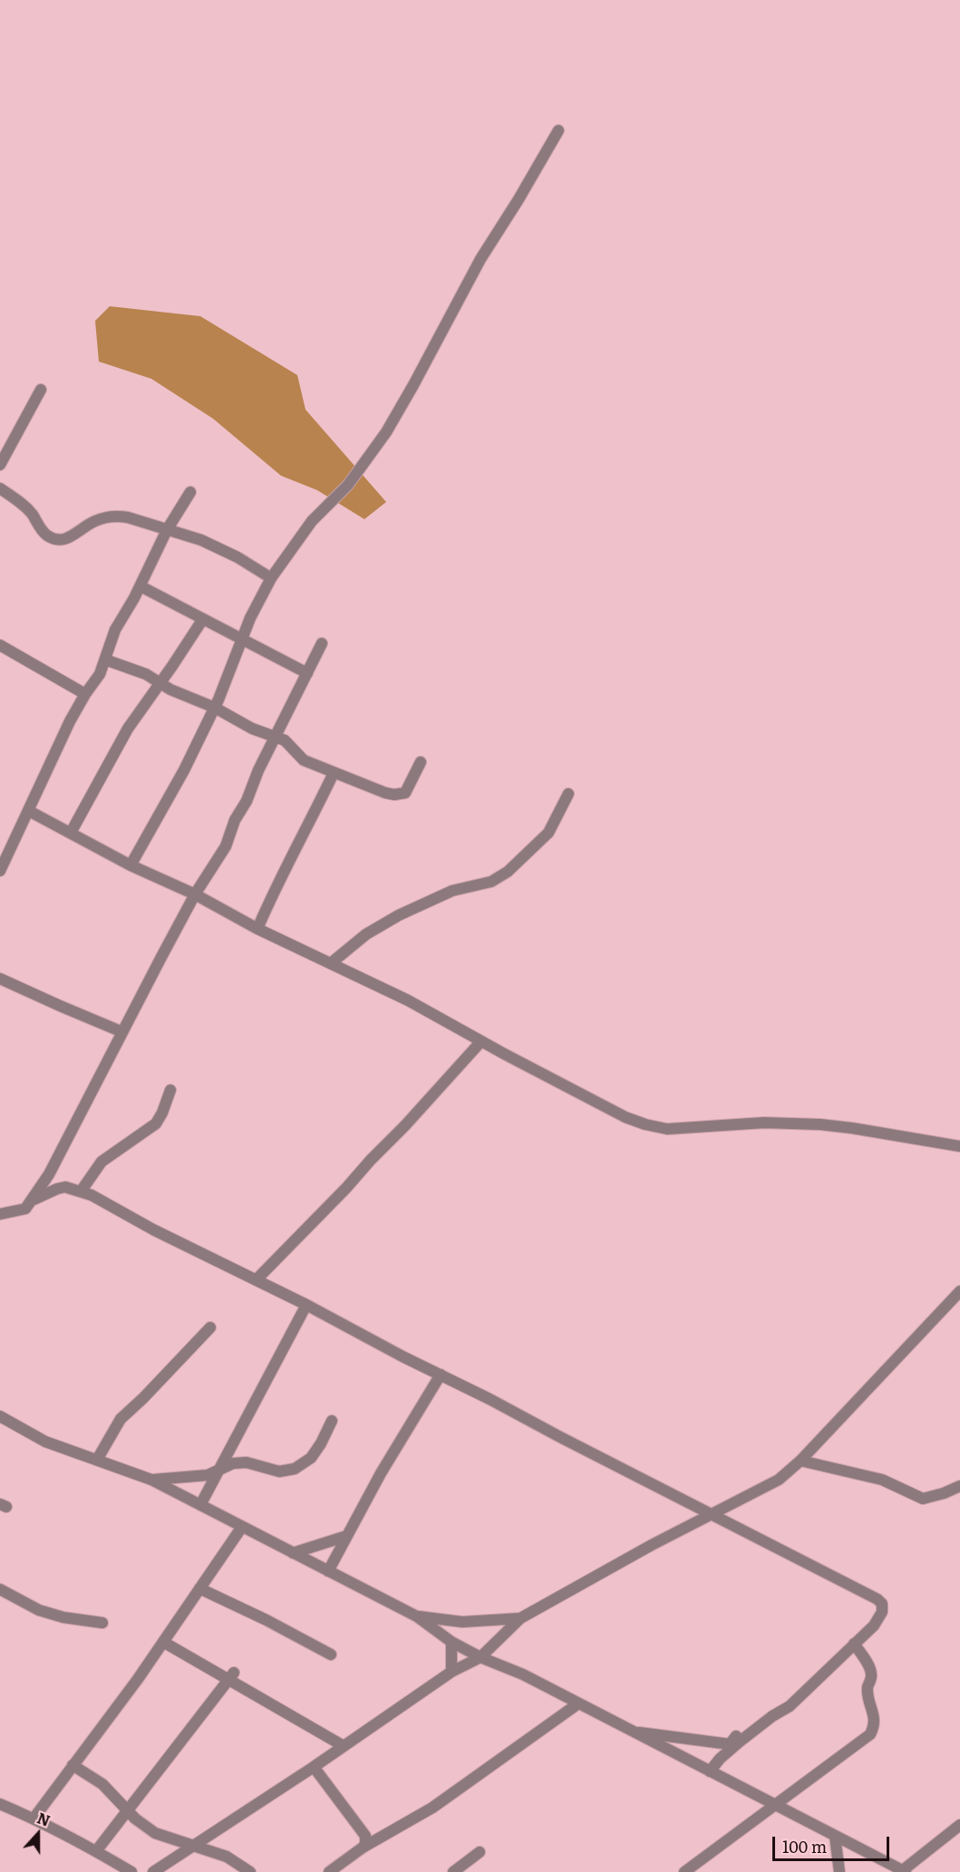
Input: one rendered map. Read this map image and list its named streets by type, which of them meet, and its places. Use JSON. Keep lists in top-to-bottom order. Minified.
{"scale_bar":"100 m","north":"top"}
